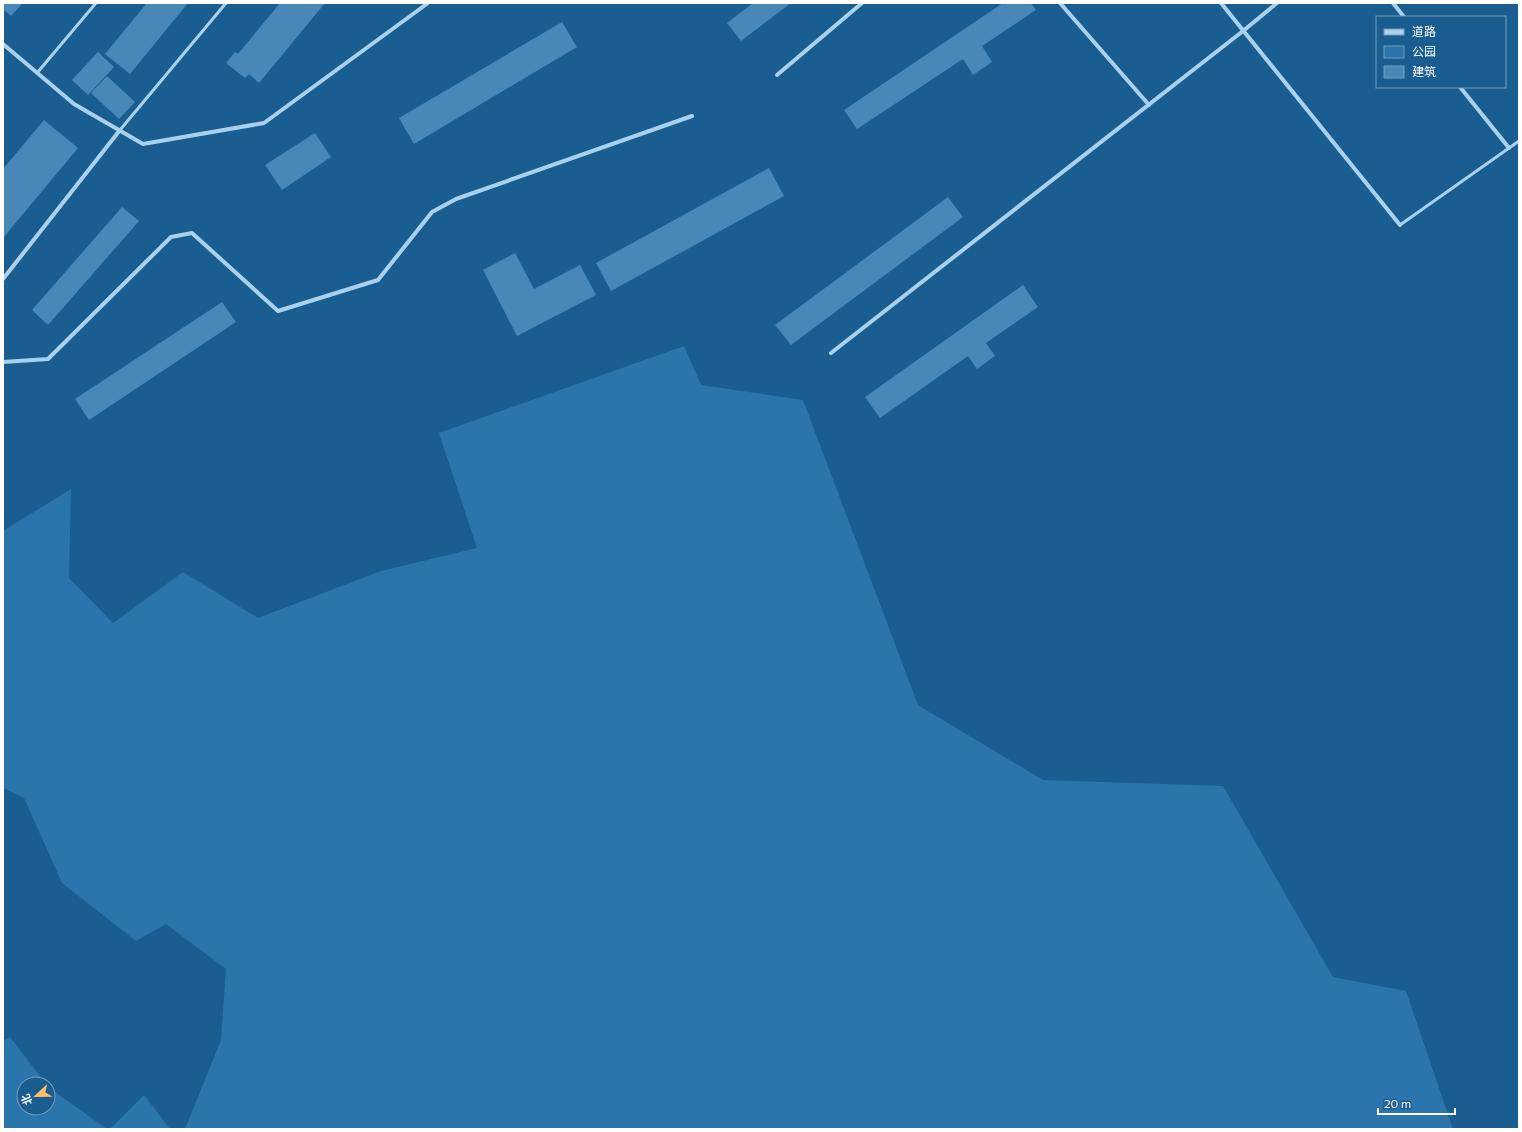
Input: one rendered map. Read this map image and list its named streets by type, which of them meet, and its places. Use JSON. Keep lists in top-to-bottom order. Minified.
{"legend":["道路","公园","建筑"],"scale_bar":"20 m","north":"left"}
